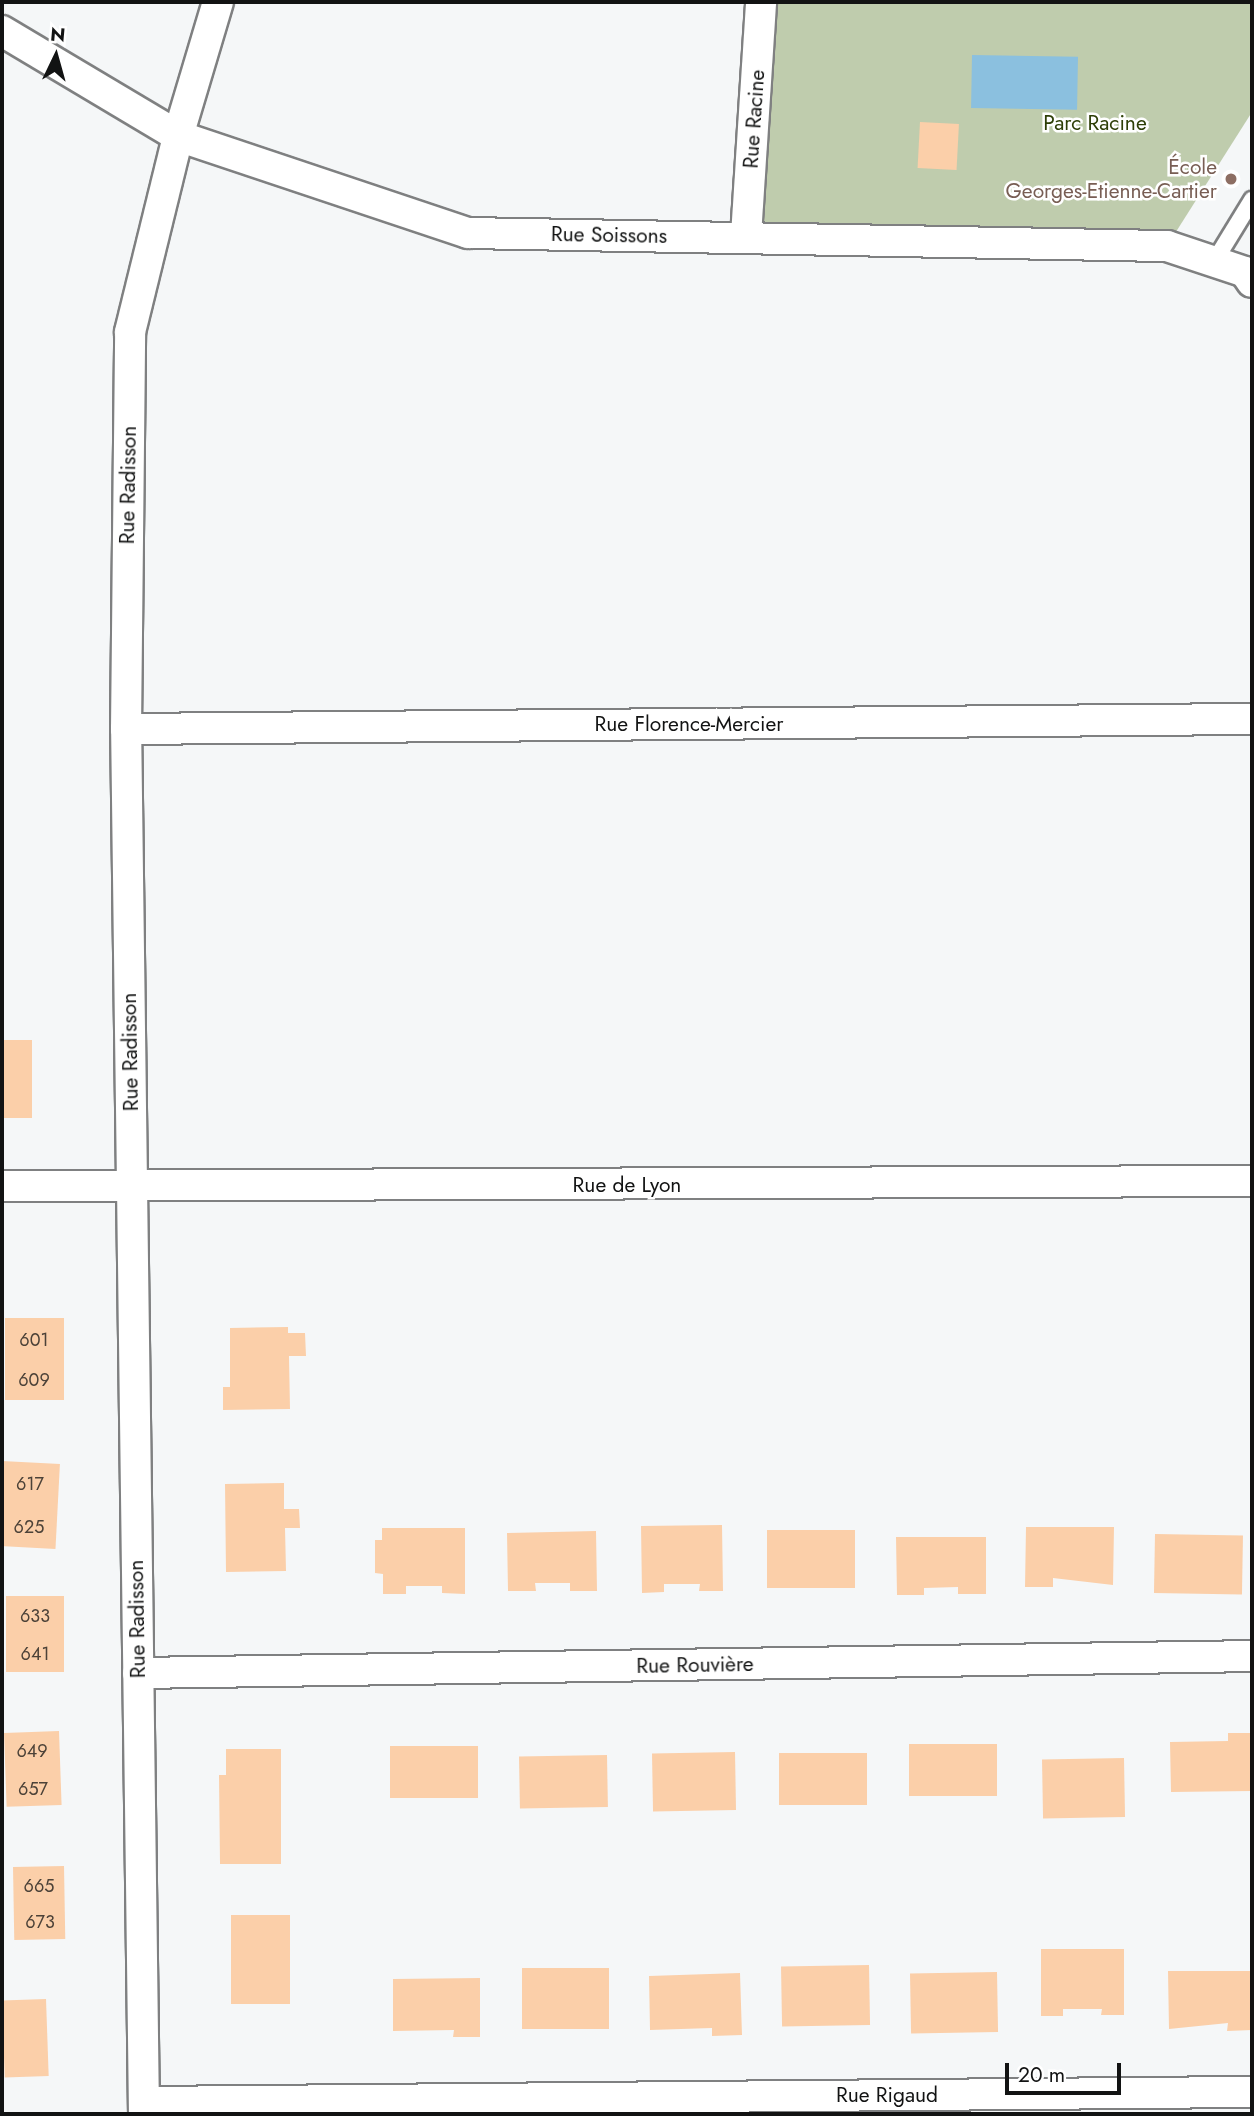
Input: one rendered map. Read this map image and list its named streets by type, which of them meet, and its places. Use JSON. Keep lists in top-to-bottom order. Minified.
{"streets":{"street":["Rue Racine","Rue Soissons","Rue Radisson","Rue Florence-Mercier","Rue de Lyon","Rue Rouvière","Rue Rigaud"]},"crossings":[["Rue Racine","Rue Soissons"],["Rue Soissons","Rue Radisson"],["Rue Radisson","Rue Florence-Mercier"],["Rue Radisson","Rue de Lyon"],["Rue Radisson","Rue Rouvière"],["Rue Radisson","Rue Rigaud"]],"parks":["Parc Racine"],"places":["École Georges-Etienne-Cartier"],"house_numbers":["601","609","617","625","633","641","649","657","665","673"],"scale_bar":"20 m","north":"top"}
